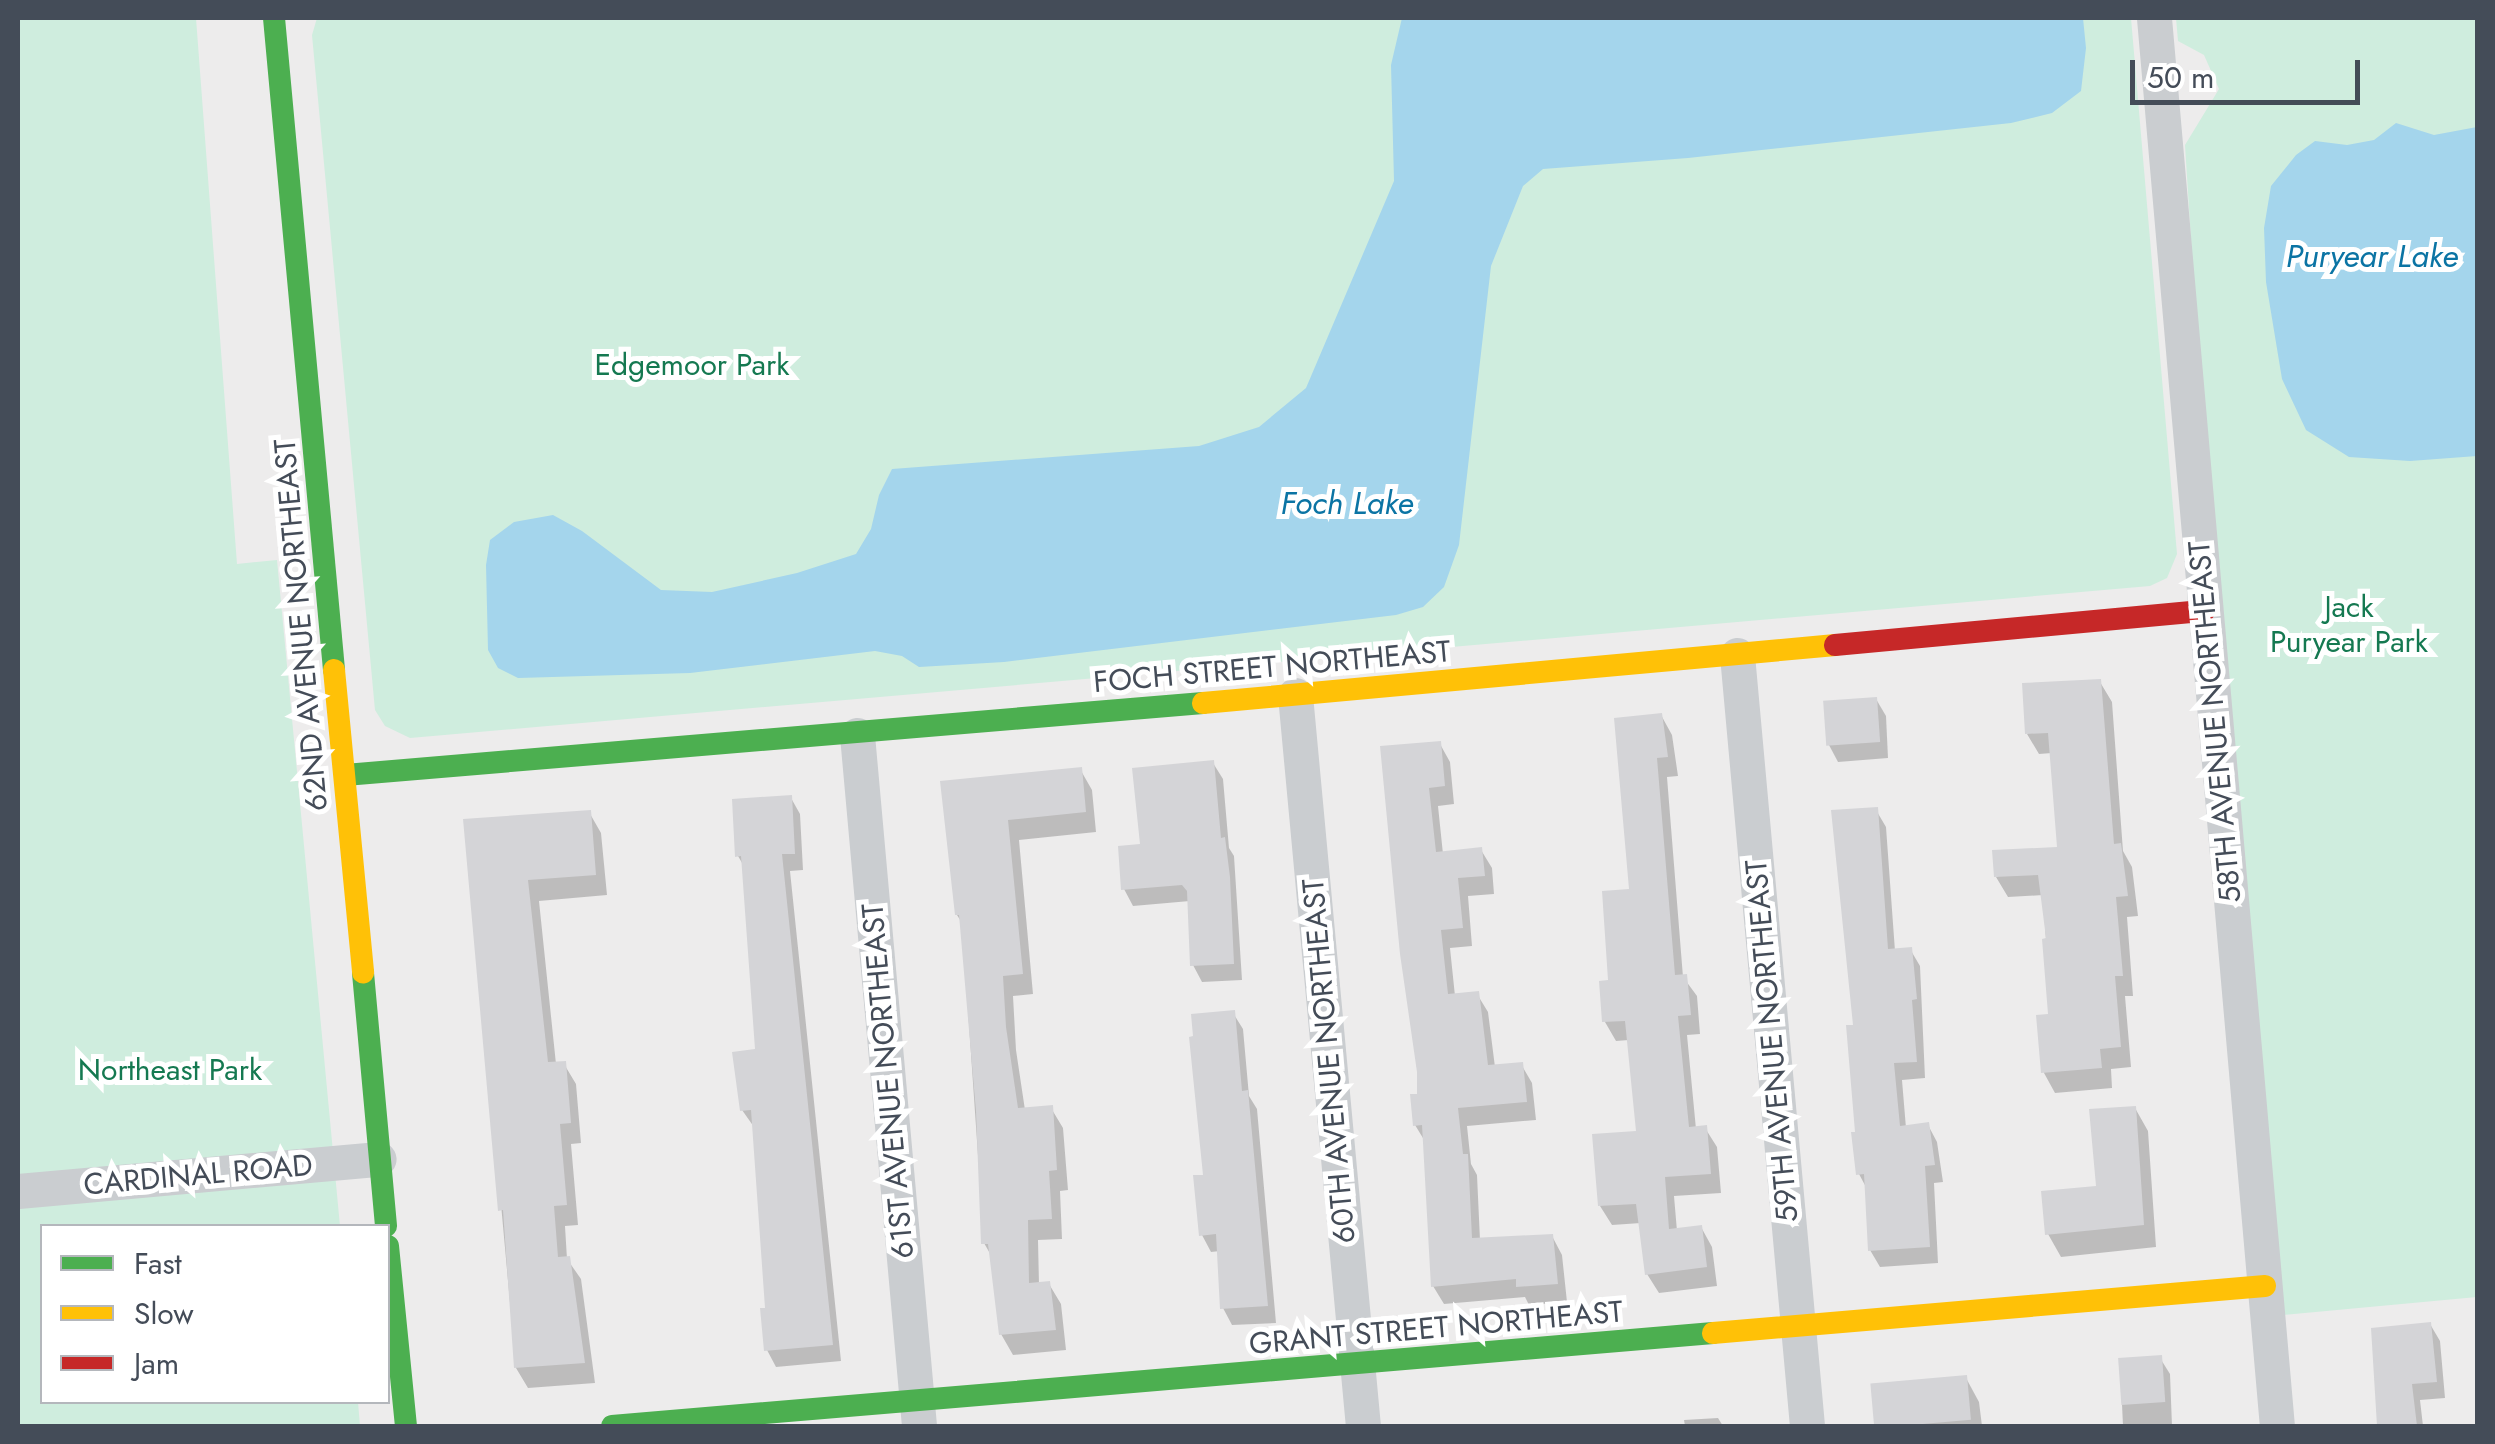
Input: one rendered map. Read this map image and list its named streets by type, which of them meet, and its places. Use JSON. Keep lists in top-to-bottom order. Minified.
{"streets":{"street":["62ND AVENUE NORTHEAST","FOCH STREET NORTHEAST","58TH AVENUE NORTHEAST","59TH AVENUE NORTHEAST","60TH AVENUE NORTHEAST","61ST AVENUE NORTHEAST","CARDINAL ROAD","GRANT STREET NORTHEAST"]},"crossings":[["62ND AVENUE NORTHEAST","FOCH STREET NORTHEAST"],["62ND AVENUE NORTHEAST","CARDINAL ROAD"],["FOCH STREET NORTHEAST","58TH AVENUE NORTHEAST"],["FOCH STREET NORTHEAST","59TH AVENUE NORTHEAST"],["FOCH STREET NORTHEAST","60TH AVENUE NORTHEAST"],["FOCH STREET NORTHEAST","61ST AVENUE NORTHEAST"],["58TH AVENUE NORTHEAST","GRANT STREET NORTHEAST"],["59TH AVENUE NORTHEAST","GRANT STREET NORTHEAST"],["60TH AVENUE NORTHEAST","GRANT STREET NORTHEAST"],["61ST AVENUE NORTHEAST","GRANT STREET NORTHEAST"]],"water":["Puryear Lake","Foch Lake"],"parks":["Edgemoor Park","Jack Puryear Park","Northeast Park"],"legend":["Fast","Slow","Jam"],"scale_bar":"50 m"}
